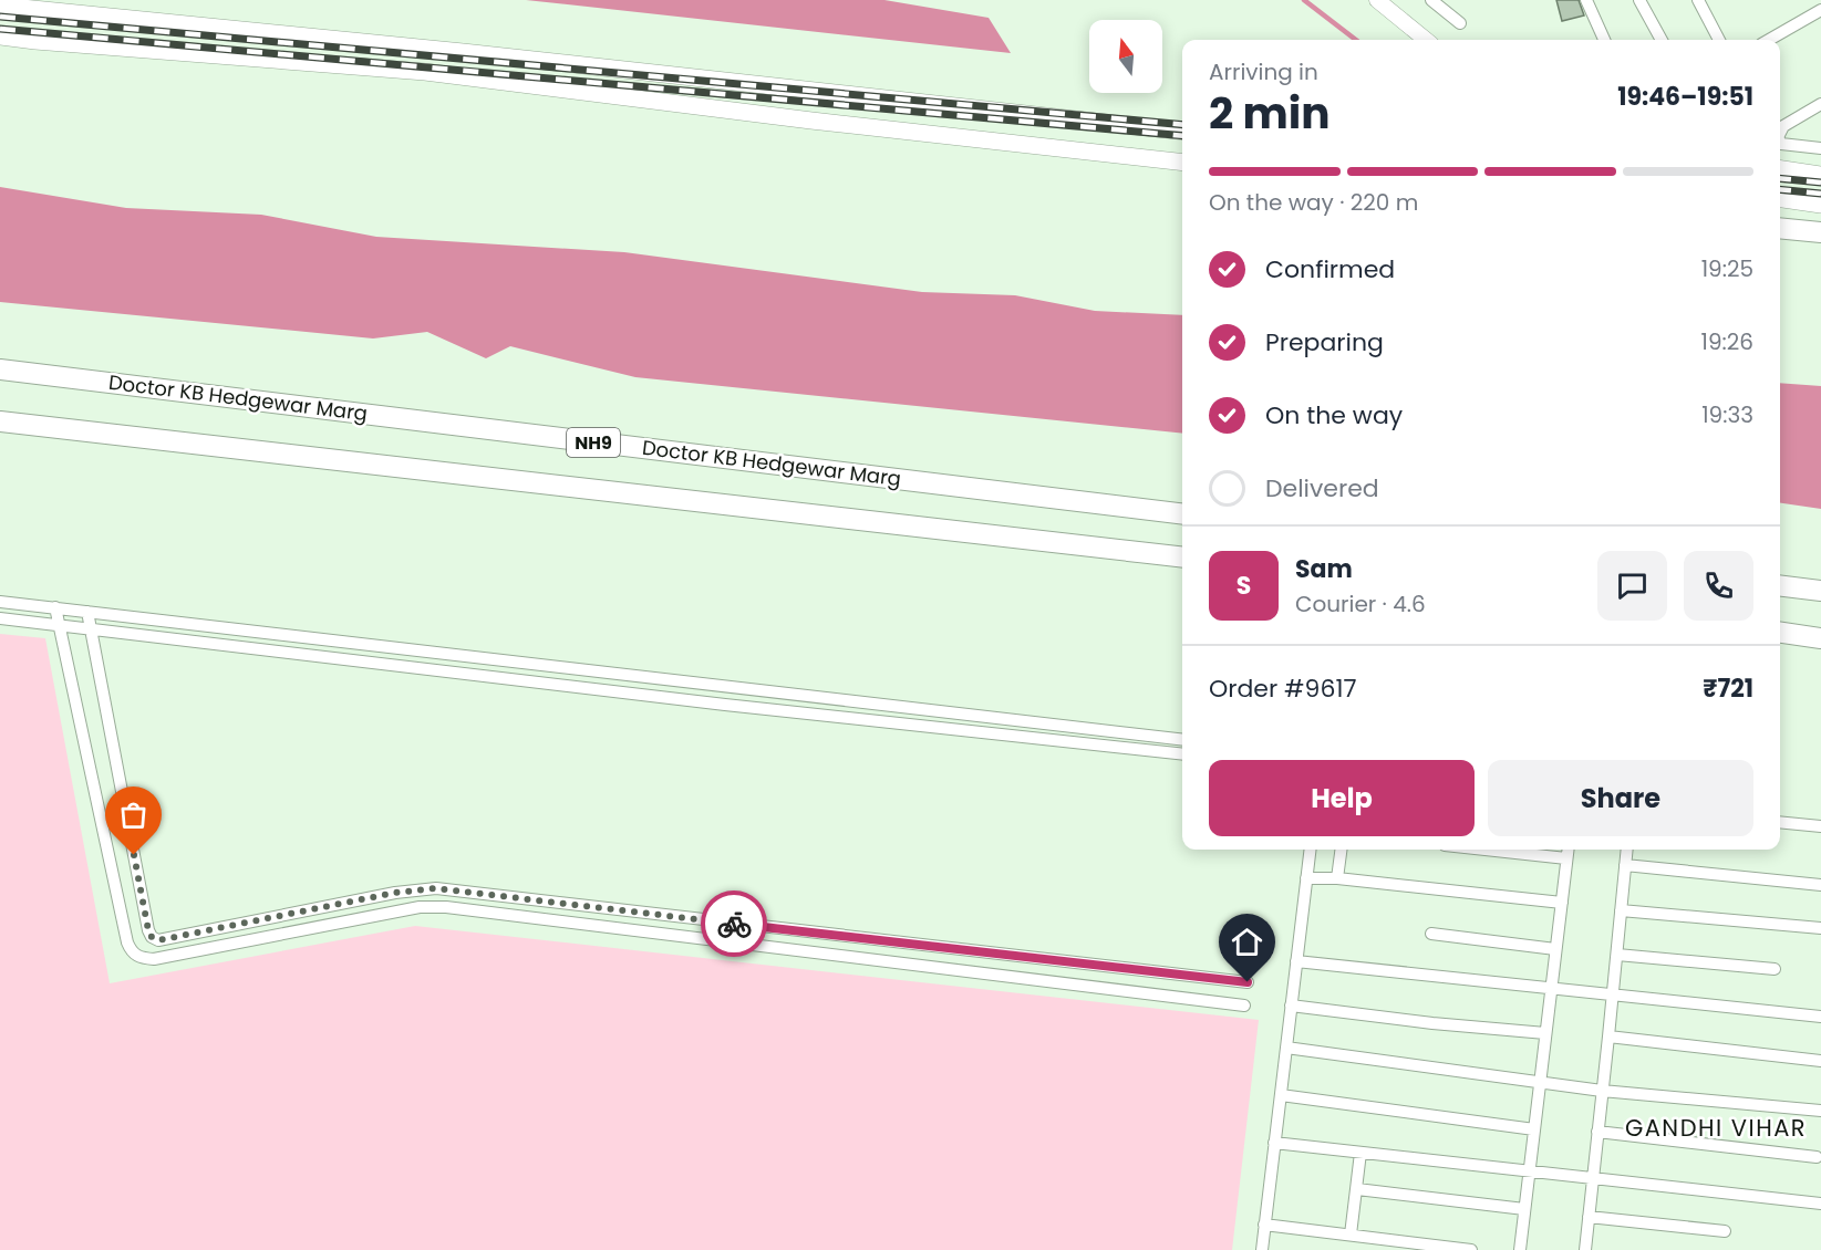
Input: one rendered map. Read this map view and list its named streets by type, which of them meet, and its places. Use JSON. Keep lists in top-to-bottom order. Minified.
{"streets":{"highway":["Doctor KB Hedgewar Marg","NH9"]},"districts":["GANDHI VIHAR"],"north":"top","page":{"heading":["2 min","Arriving in","19:46–19:51"],"panel":["Sam","Courier · 4.6","Order #9617","₹721"],"bar":"On the way · 220 m","list":[["Confirmed","19:25"],["Preparing","19:26"],["On the way","19:33"],"Delivered"],"round":"S","buttons":["Help","Share"]}}
